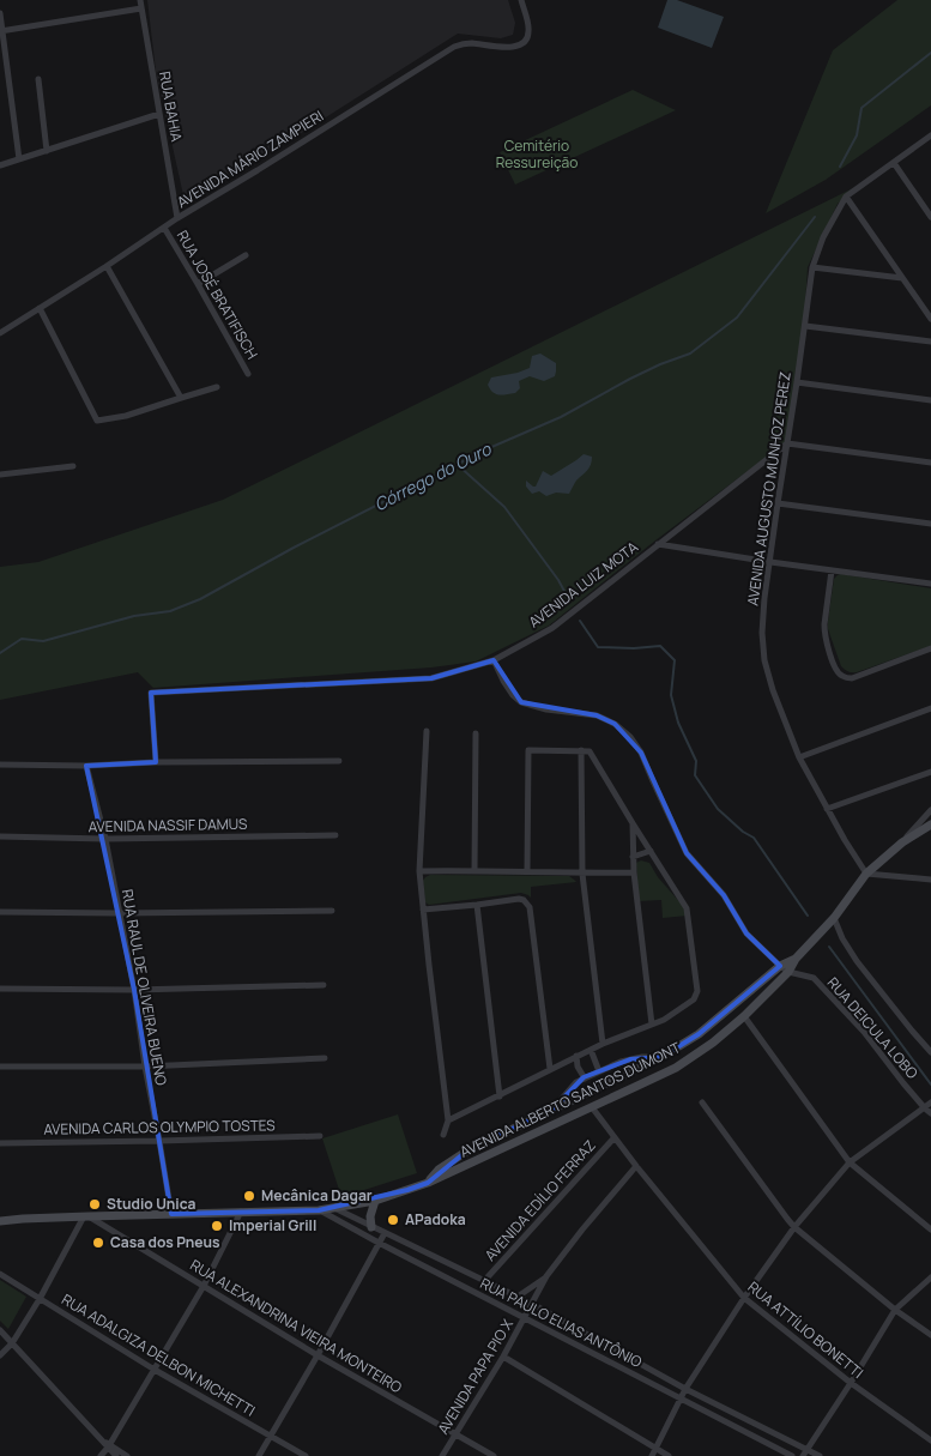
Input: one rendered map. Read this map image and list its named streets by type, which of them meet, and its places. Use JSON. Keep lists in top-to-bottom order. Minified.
{"streets":{"street":["RUA BAHIA","AVENIDA MÁRIO ZAMPIERI","RUA JOSÉ BRATIFISCH","AVENIDA AUGUSTO MUNHOZ PEREZ","AVENIDA LUIZ MOTA","AVENIDA NASSIF DAMUS","RUA RAUL DE OLIVEIRA BUENO","RUA DEICULA LOBO","AVENIDA ALBERTO SANTOS DUMONT","AVENIDA CARLOS OLYMPIO TOSTES","AVENIDA EDÍLIO FERRAZ","RUA PAULO ELIAS ANTÔNIO","RUA ALEXANDRINA VIEIRA MONTEIRO","RUA ATTÍLIO BONETTI","RUA ADALGIZA DELBON MICHETTI","AVENIDA PAPA PIO X"]},"crossings":[["RUA BAHIA","AVENIDA MÁRIO ZAMPIERI"],["AVENIDA MÁRIO ZAMPIERI","RUA JOSÉ BRATIFISCH"],["AVENIDA AUGUSTO MUNHOZ PEREZ","AVENIDA LUIZ MOTA"],["AVENIDA AUGUSTO MUNHOZ PEREZ","AVENIDA ALBERTO SANTOS DUMONT"],["AVENIDA LUIZ MOTA","RUA DEICULA LOBO"],["AVENIDA NASSIF DAMUS","RUA RAUL DE OLIVEIRA BUENO"],["RUA RAUL DE OLIVEIRA BUENO","AVENIDA ALBERTO SANTOS DUMONT"],["RUA RAUL DE OLIVEIRA BUENO","AVENIDA CARLOS OLYMPIO TOSTES"],["RUA DEICULA LOBO","AVENIDA ALBERTO SANTOS DUMONT"],["AVENIDA ALBERTO SANTOS DUMONT","RUA PAULO ELIAS ANTÔNIO"],["AVENIDA ALBERTO SANTOS DUMONT","RUA ALEXANDRINA VIEIRA MONTEIRO"],["AVENIDA ALBERTO SANTOS DUMONT","RUA ATTÍLIO BONETTI"],["AVENIDA EDÍLIO FERRAZ","RUA PAULO ELIAS ANTÔNIO"],["AVENIDA EDÍLIO FERRAZ","RUA ATTÍLIO BONETTI"],["RUA PAULO ELIAS ANTÔNIO","AVENIDA PAPA PIO X"],["RUA ALEXANDRINA VIEIRA MONTEIRO","AVENIDA PAPA PIO X"],["RUA ATTÍLIO BONETTI","AVENIDA PAPA PIO X"]],"water":["Córrego do Ouro"],"parks":["Cemitério Ressureição"],"places":["Mecânica Dagar","Studio Unica","APadoka","Imperial Grill","Casa dos Pneus"]}
